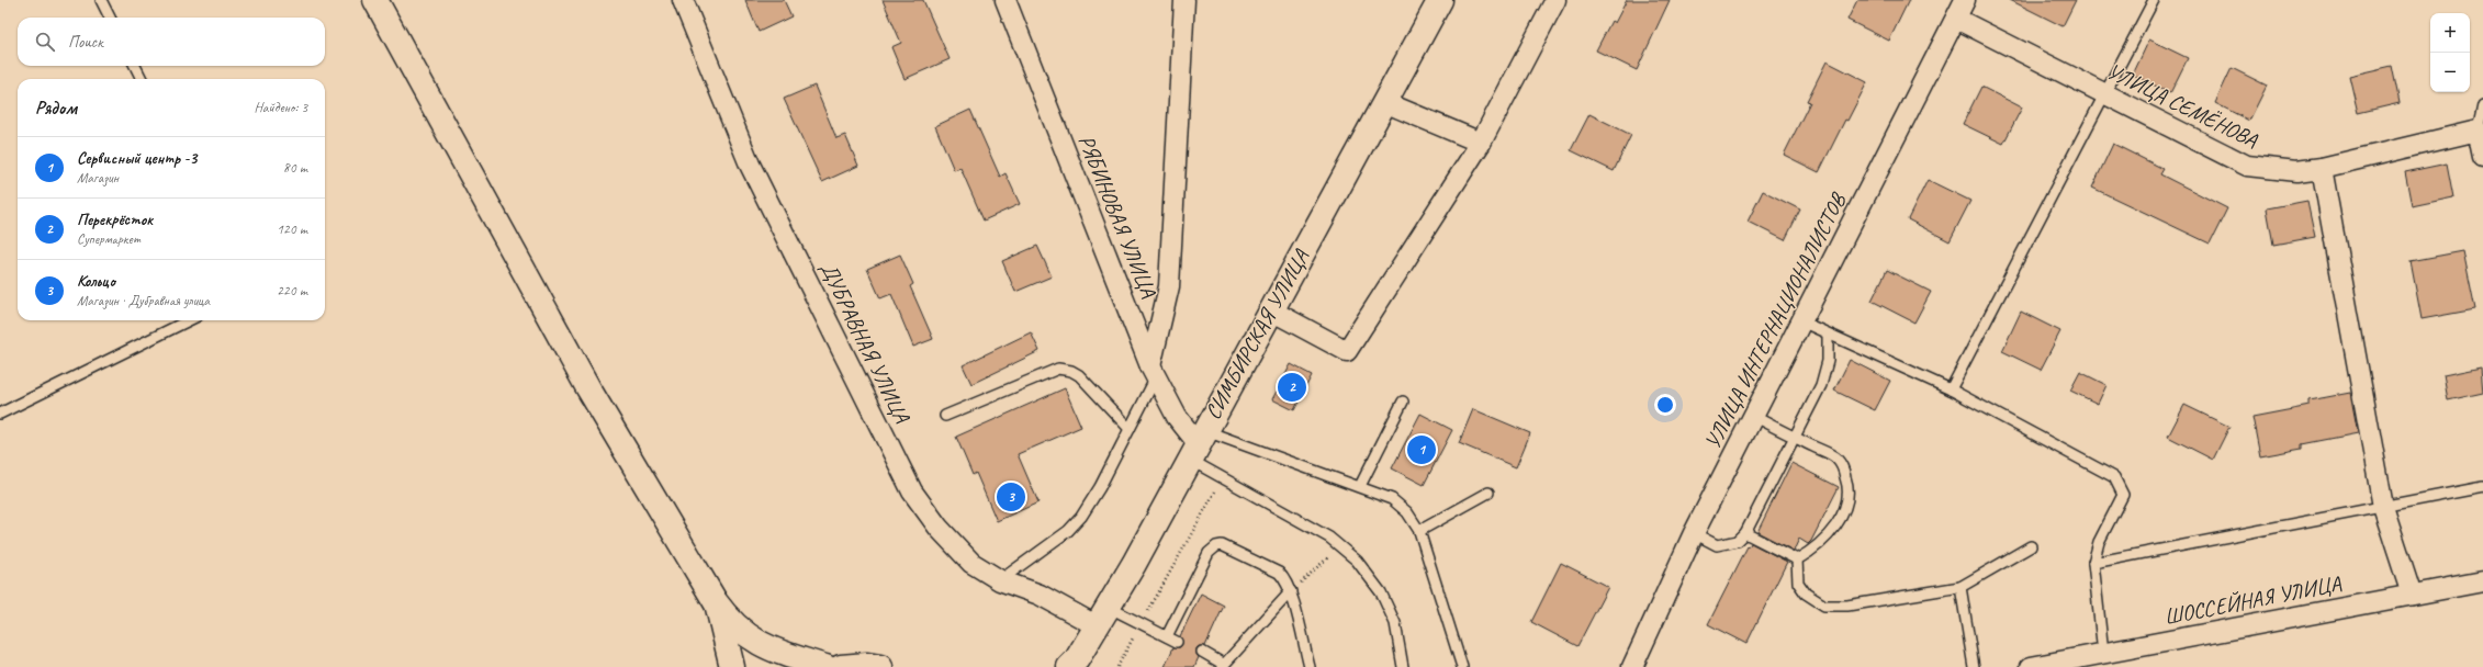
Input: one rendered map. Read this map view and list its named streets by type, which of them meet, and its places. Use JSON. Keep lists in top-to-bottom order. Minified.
{"streets":{"street":["УЛИЦА СЕМЁНОВА","РЯБИНОВАЯ УЛИЦА","УЛИЦА ИНТЕРНАЦИОНАЛИСТОВ","СИМБИРСКАЯ УЛИЦА","ДУБРАВНАЯ УЛИЦА","ШОССЕЙНАЯ УЛИЦА"]},"crossings":[["УЛИЦА СЕМЁНОВА","УЛИЦА ИНТЕРНАЦИОНАЛИСТОВ"],["РЯБИНОВАЯ УЛИЦА","СИМБИРСКАЯ УЛИЦА"],["СИМБИРСКАЯ УЛИЦА","ДУБРАВНАЯ УЛИЦА"]],"page":{"map_buttons":["+","−"],"search":"Поиск","heading":["Рядом","Найдено: 3"],"list":[{"mark":"1","name":"Сервисный центр -3","note":"Магазин","value":"80 m"},{"mark":"2","name":"Перекрёсток","note":"Супермаркет","value":"120 m"},{"mark":"3","name":"Кольцо","note":"Магазин · Дубравная улица","value":"220 m"}],"pins":["2","1","3"]}}
